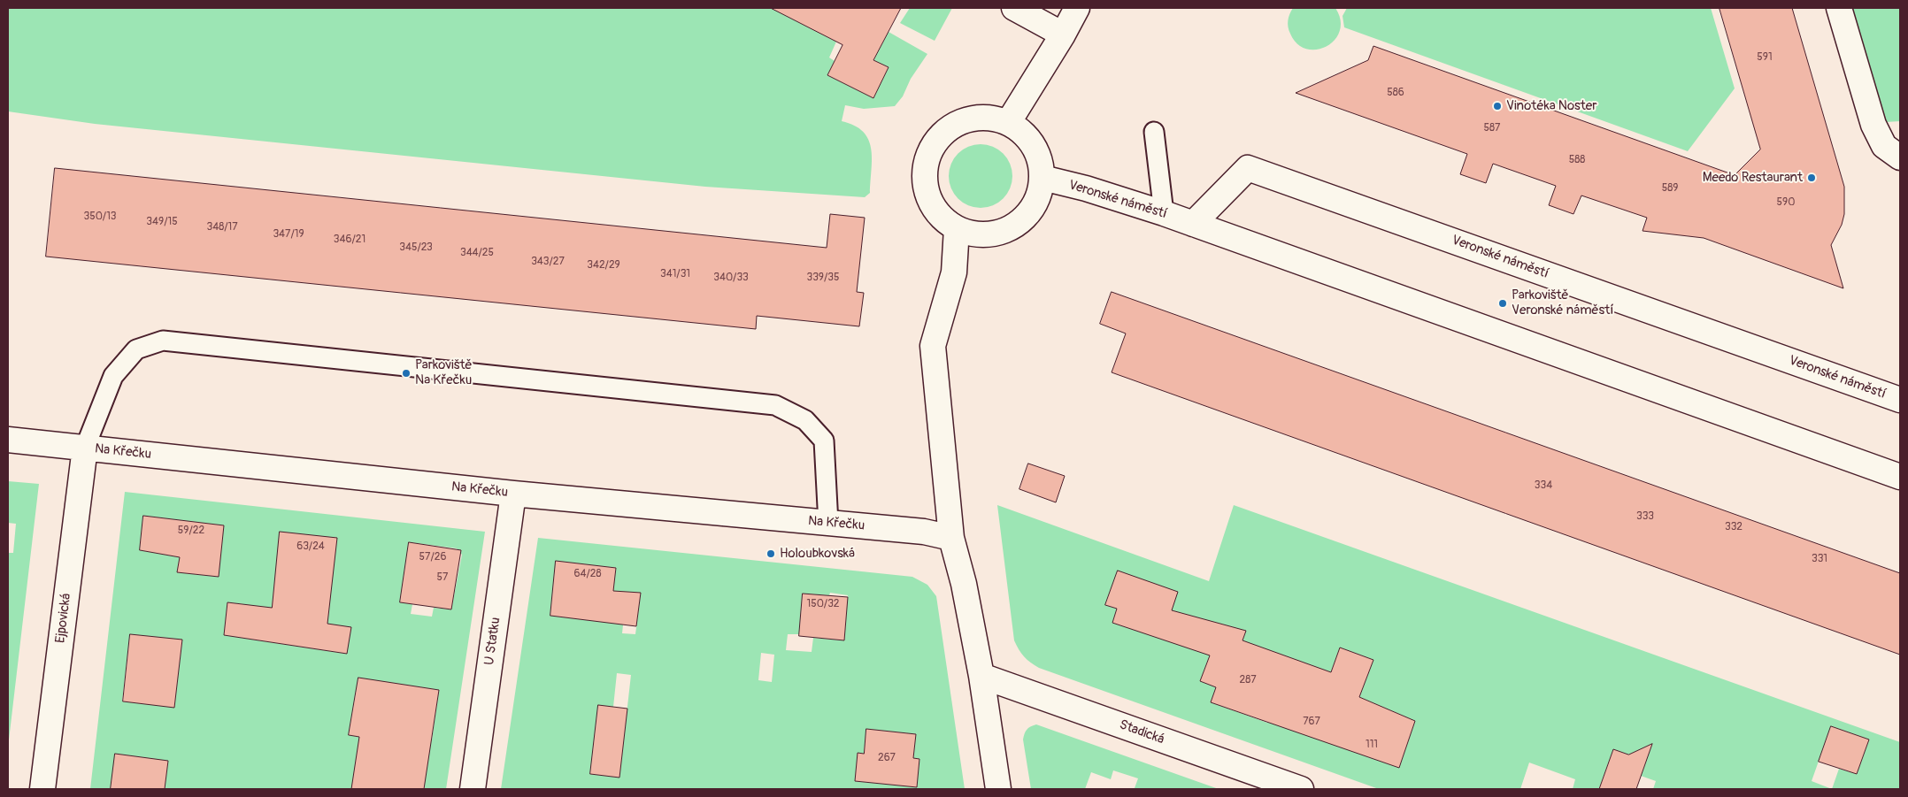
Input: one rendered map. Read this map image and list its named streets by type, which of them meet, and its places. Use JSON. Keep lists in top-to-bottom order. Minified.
{"streets":{"street":["Veronské náměstí","Na Křečku","Ejpovická","U Statku","Stadická"]},"crossings":[["Na Křečku","Ejpovická"],["Na Křečku","U Statku"]],"places":["Vinotéka Noster","Meedo Restaurant","Parkoviště Veronské náměstí","Parkoviště Na Křečku","Holoubkovská"],"house_numbers":["591","586","587","588","589","590","350/13","349/15","348/17","347/19","346/21","345/23","344/25","343/27","342/29","341/31","340/33","339/35","334","333","332","59/22","63/24","57/26","331","64/28","57","150/32","287","767","111","267"]}
